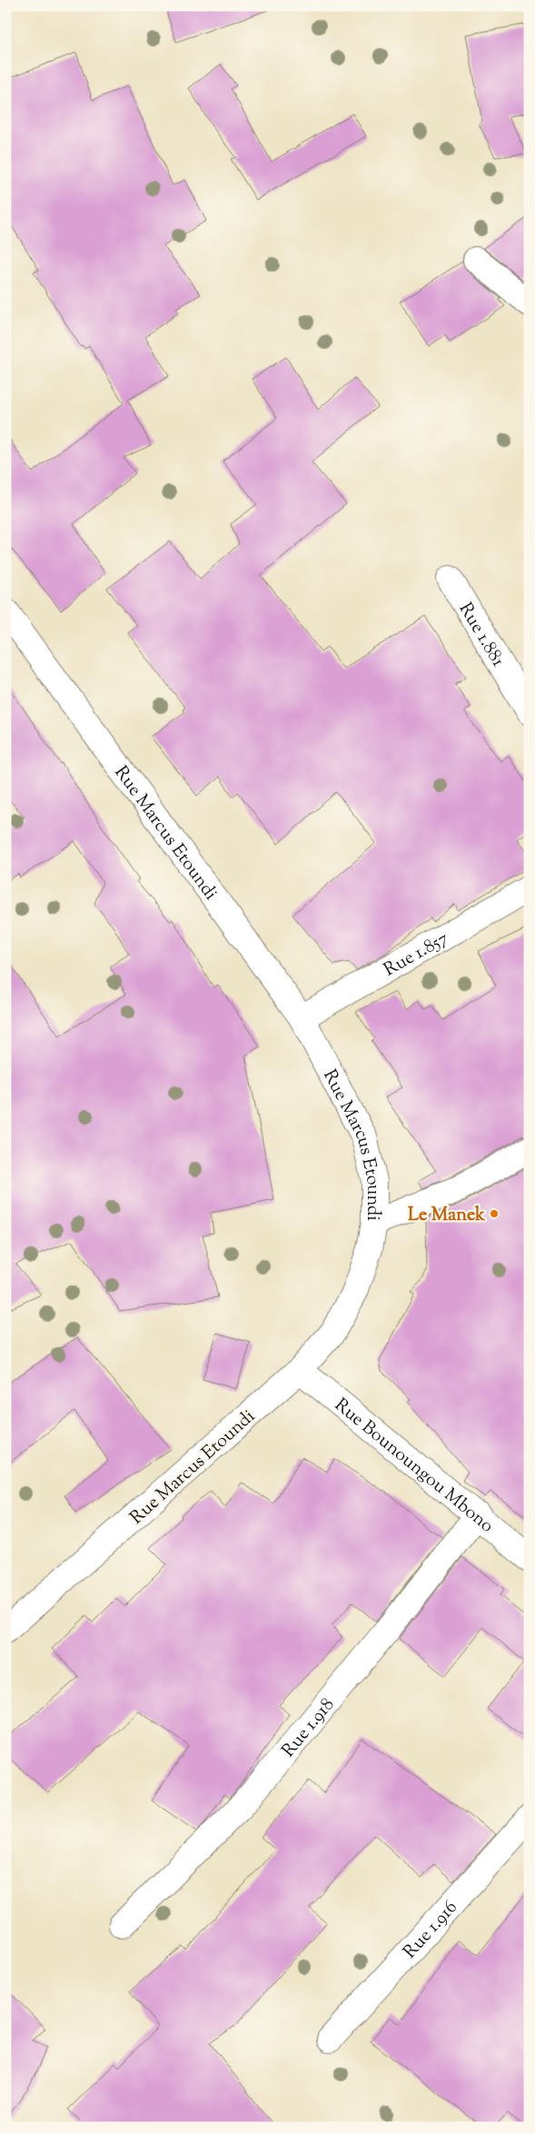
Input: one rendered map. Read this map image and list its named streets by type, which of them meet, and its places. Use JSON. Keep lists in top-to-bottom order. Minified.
{"streets":{"street":["Rue 1.881","Rue Marcus Etoundi","Rue 1.857","Rue Bounoungou Mbono","Rue 1.918","Rue 1.916"]},"crossings":[["Rue Marcus Etoundi","Rue 1.857"],["Rue Marcus Etoundi","Rue Bounoungou Mbono"],["Rue Bounoungou Mbono","Rue 1.918"]],"places":["Le Manek"]}
